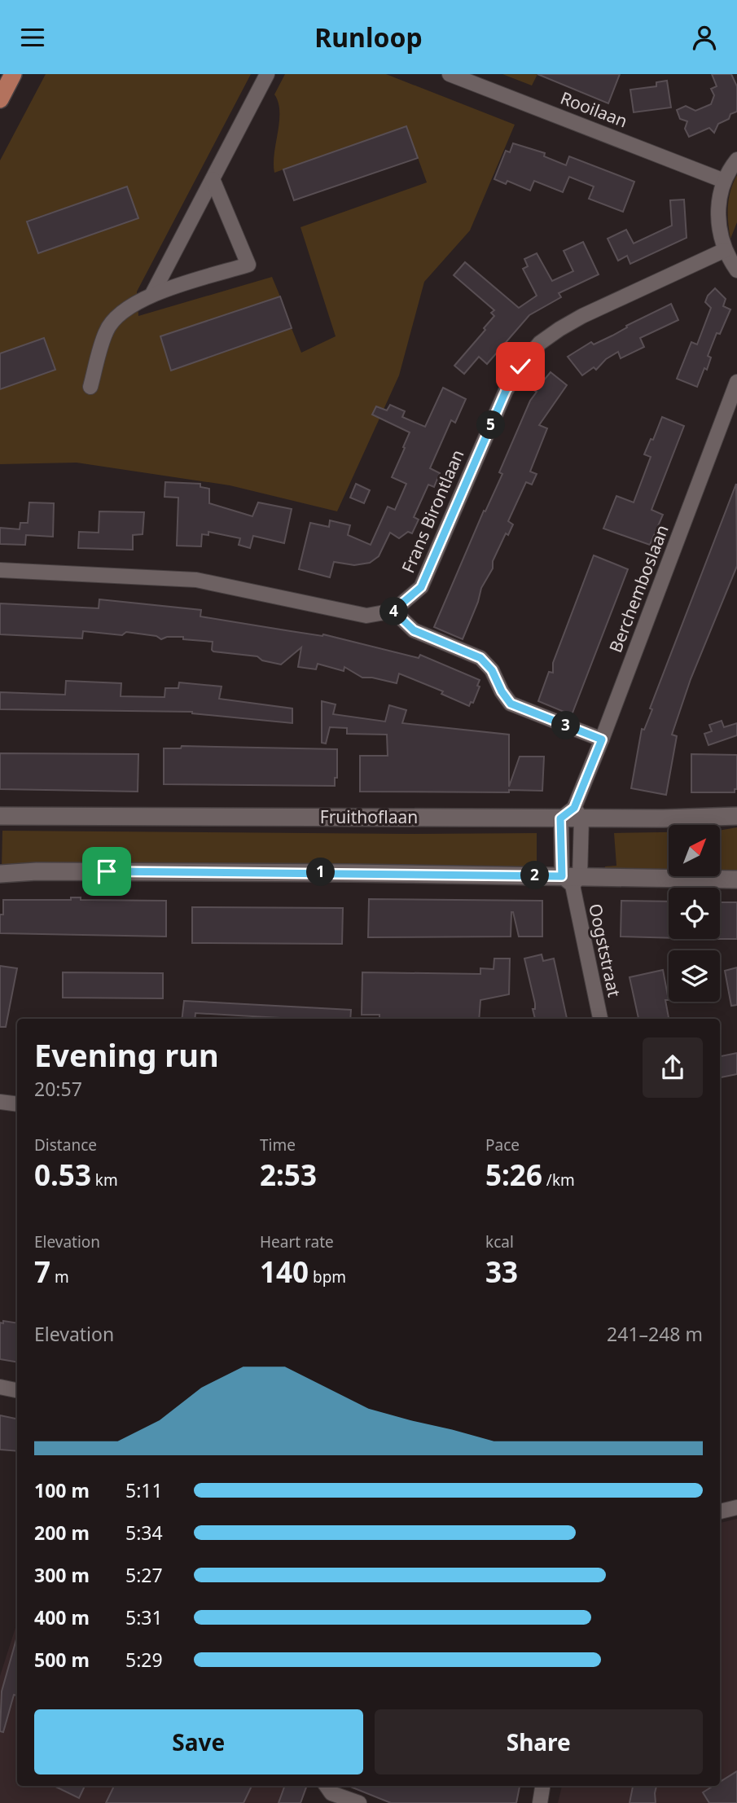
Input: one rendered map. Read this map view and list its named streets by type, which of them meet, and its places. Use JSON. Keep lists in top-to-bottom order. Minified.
{"streets":{"street":["Rooilaan","Frans Birontlaan","Berchemboslaan","Fruithoflaan","Oogststraat"]},"crossings":[["Berchemboslaan","Fruithoflaan"],["Berchemboslaan","Oogststraat"],["Fruithoflaan","Oogststraat"]],"north":"top right","page":{"header":"Runloop","pins":["5","4","3","1","2"],"heading":["Evening run","20:57"],"stats":[["Distance","0.53 km"],["Time","2:53"],["Pace","5:26 /km"],["Elevation","7 m"],["Heart rate","140 bpm"],["kcal","33"]],"chart":["Elevation","241–248 m"],"list":[{"name":"100 m","note":"5:11"},{"name":"200 m","note":"5:34"},{"name":"300 m","note":"5:27"},{"name":"400 m","note":"5:31"},{"name":"500 m","note":"5:29"}],"buttons":["Save","Share"]}}
